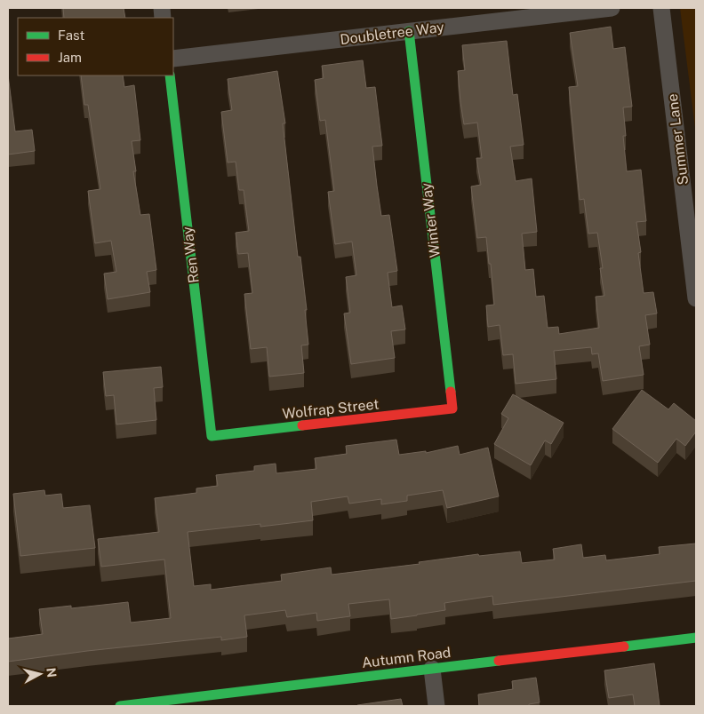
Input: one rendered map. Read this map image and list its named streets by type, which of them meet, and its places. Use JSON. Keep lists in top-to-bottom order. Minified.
{"streets":{"street":["Doubletree Way","Summer Lane","Winter Way","Ren Way","Wolfrap Street","Autumn Road"]},"crossings":[["Doubletree Way","Winter Way"],["Winter Way","Wolfrap Street"],["Ren Way","Wolfrap Street"]],"legend":["Fast","Jam"],"north":"right"}
